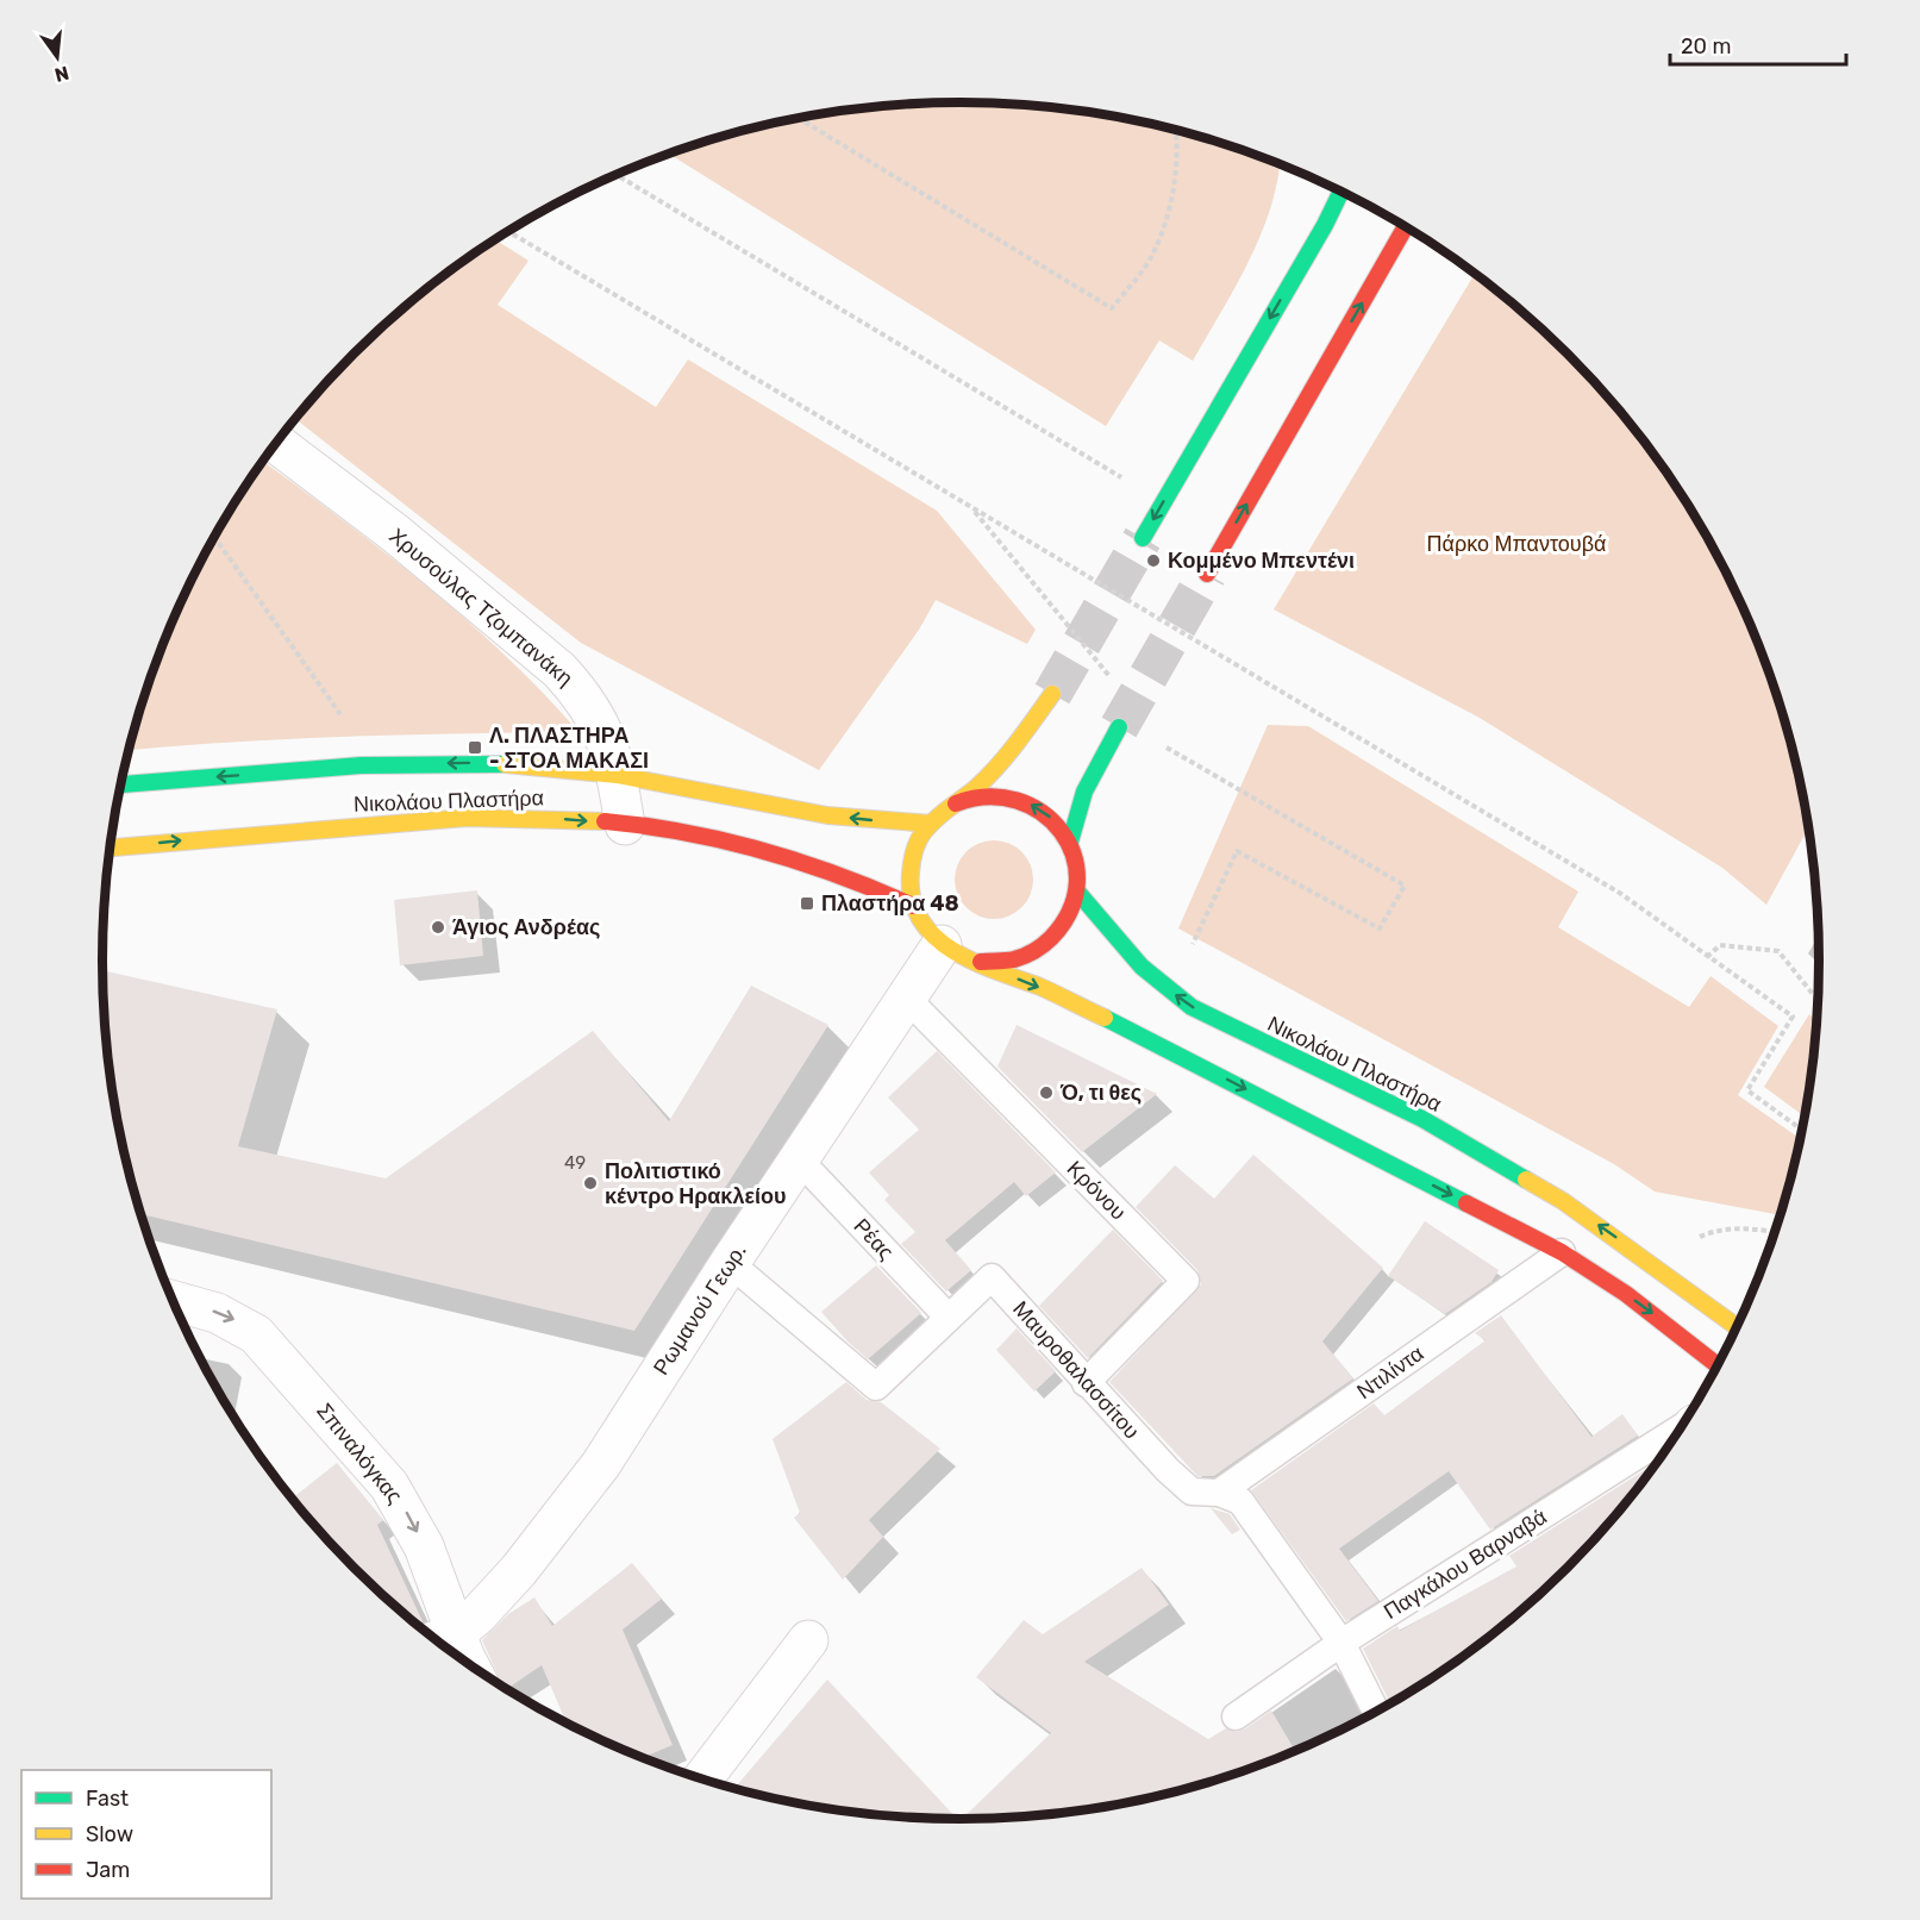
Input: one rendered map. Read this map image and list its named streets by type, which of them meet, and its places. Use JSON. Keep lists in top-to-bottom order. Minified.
{"streets":{"main road":["Νικολάου Πλαστήρα"],"street":["Χρυσούλας Τζομπανάκη","Ρωμανού Γεωρ.","Σπιναλόγκας"],"lane":["Κρόνου","Ρέας","Μαυροθαλασσίτου","Ντιλίντα","Παγκάλου Βαρναβά"]},"crossings":[["Χρυσούλας Τζομπανάκη","Νικολάου Πλαστήρα"],["Νικολάου Πλαστήρα","Ρωμανού Γεωρ."],["Κρόνου","Ρωμανού Γεωρ."],["Κρόνου","Μαυροθαλασσίτου"],["Ρέας","Ρωμανού Γεωρ."],["Ρέας","Μαυροθαλασσίτου"],["Ρωμανού Γεωρ.","Μαυροθαλασσίτου"],["Ρωμανού Γεωρ.","Σπιναλόγκας"],["Μαυροθαλασσίτου","Ντιλίντα"],["Μαυροθαλασσίτου","Παγκάλου Βαρναβά"]],"one_way":["Σπιναλόγκας"],"parks":["Πάρκο Μπαντουβά"],"places":{"other":["Κομμένο Μπεντένι","Άγιος Ανδρέας","Ό, τι θες","Πολιτιστικό κέντρο Ηρακλείου"],"transit":["Λ. ΠΛΑΣΤΗΡΑ - ΣΤΟΑ ΜΑΚΑΣΙ","Πλαστήρα 48"]},"house_numbers":["49"],"legend":["Fast","Slow","Jam"],"scale_bar":"20 m","north":"bottom"}
